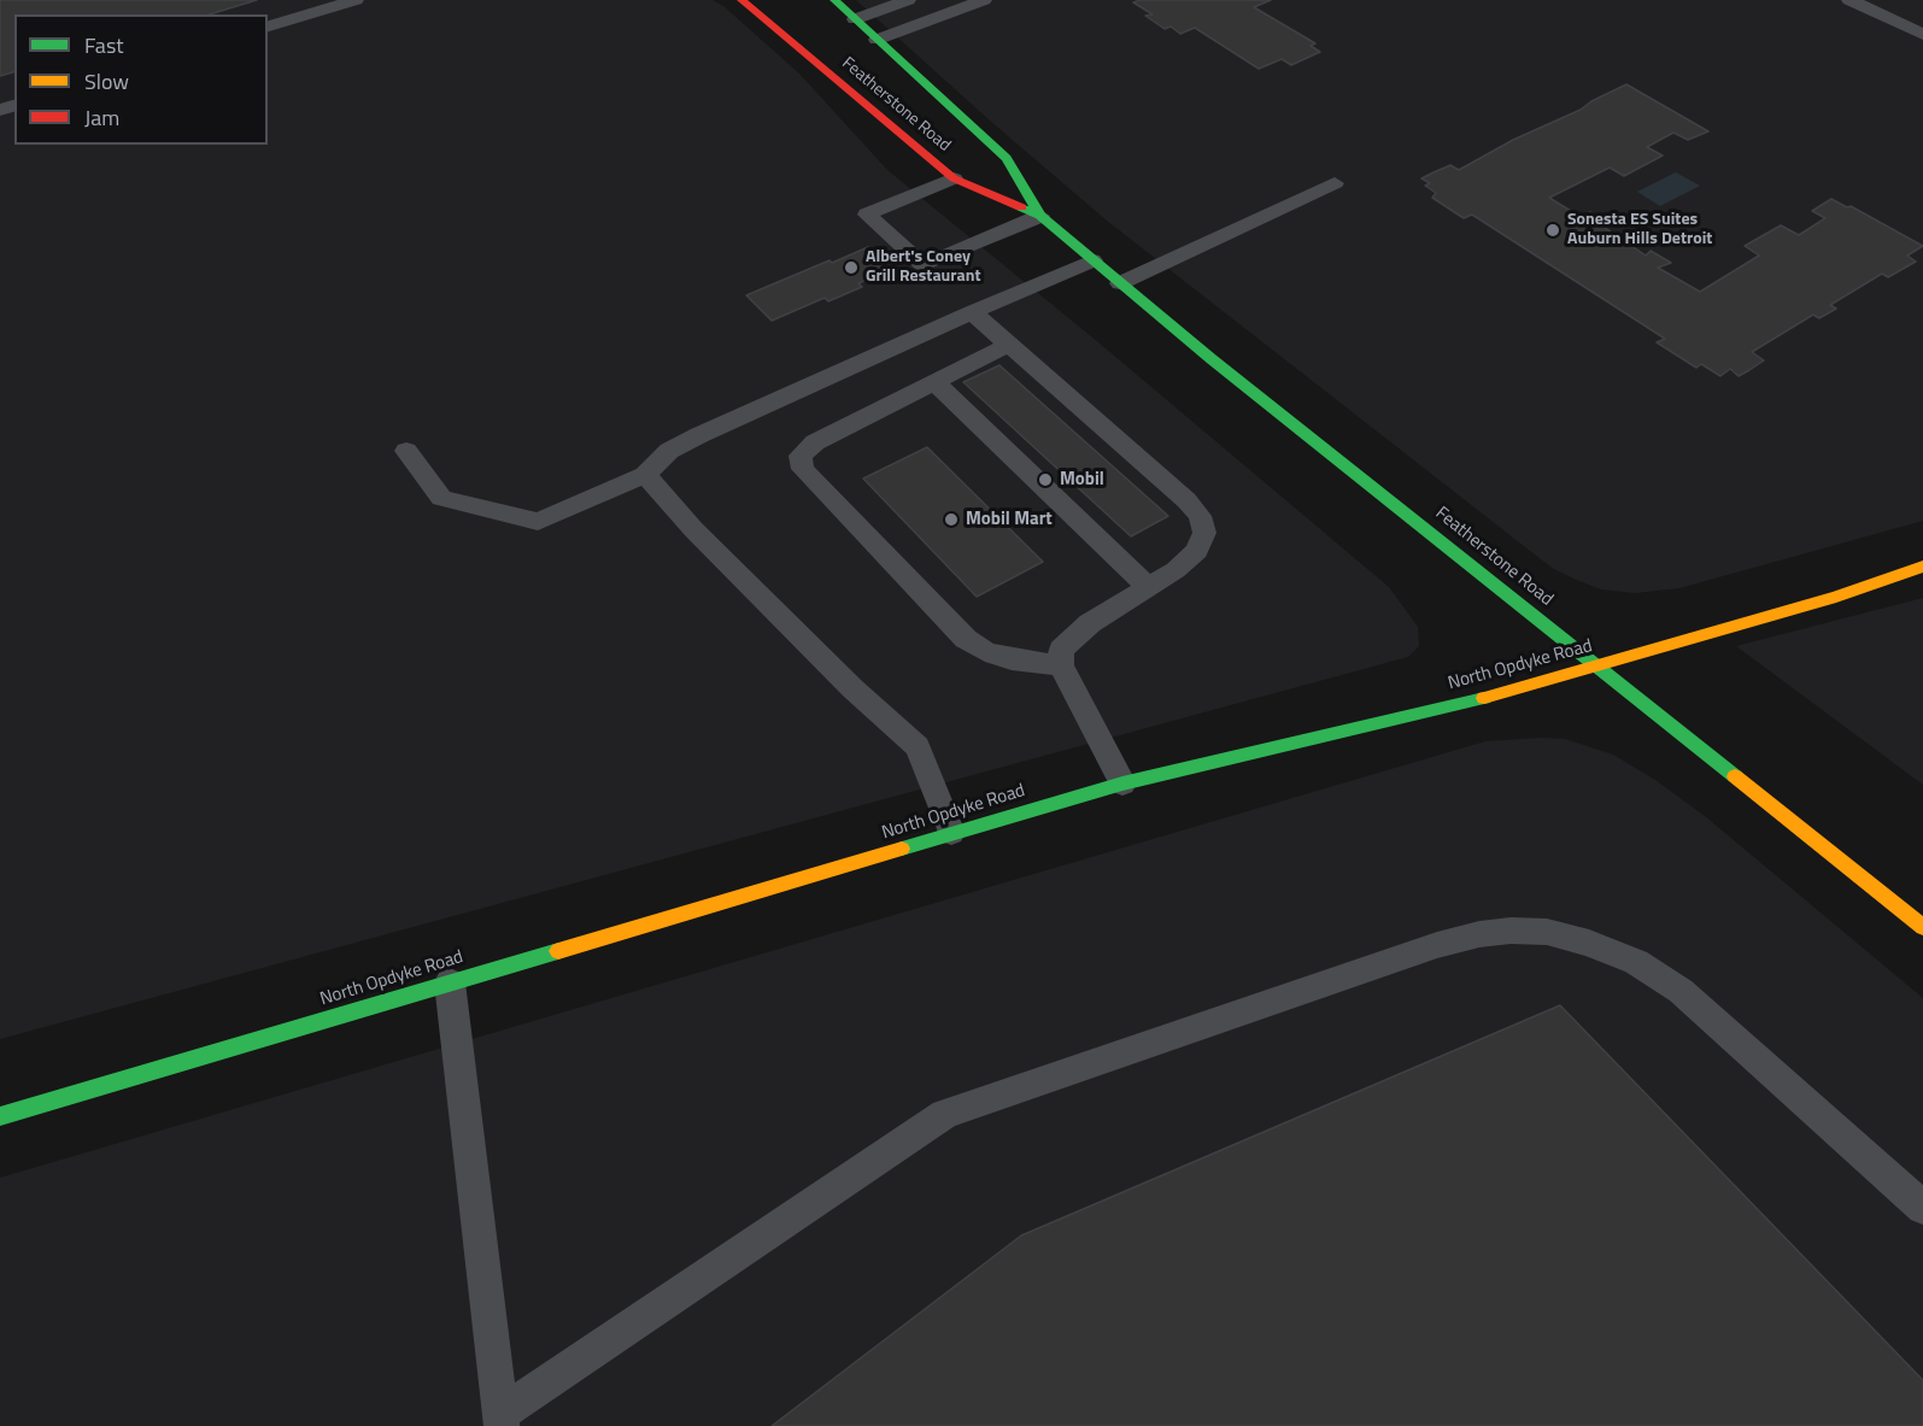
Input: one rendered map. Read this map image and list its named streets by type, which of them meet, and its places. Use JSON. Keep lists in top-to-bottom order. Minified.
{"streets":{"main road":["Featherstone Road","North Opdyke Road"]},"crossings":[["Featherstone Road","North Opdyke Road"]],"places":["Sonesta ES Suites Auburn Hills Detroit","Albert's Coney Grill Restaurant","Mobil","Mobil Mart"],"legend":["Fast","Slow","Jam"]}
